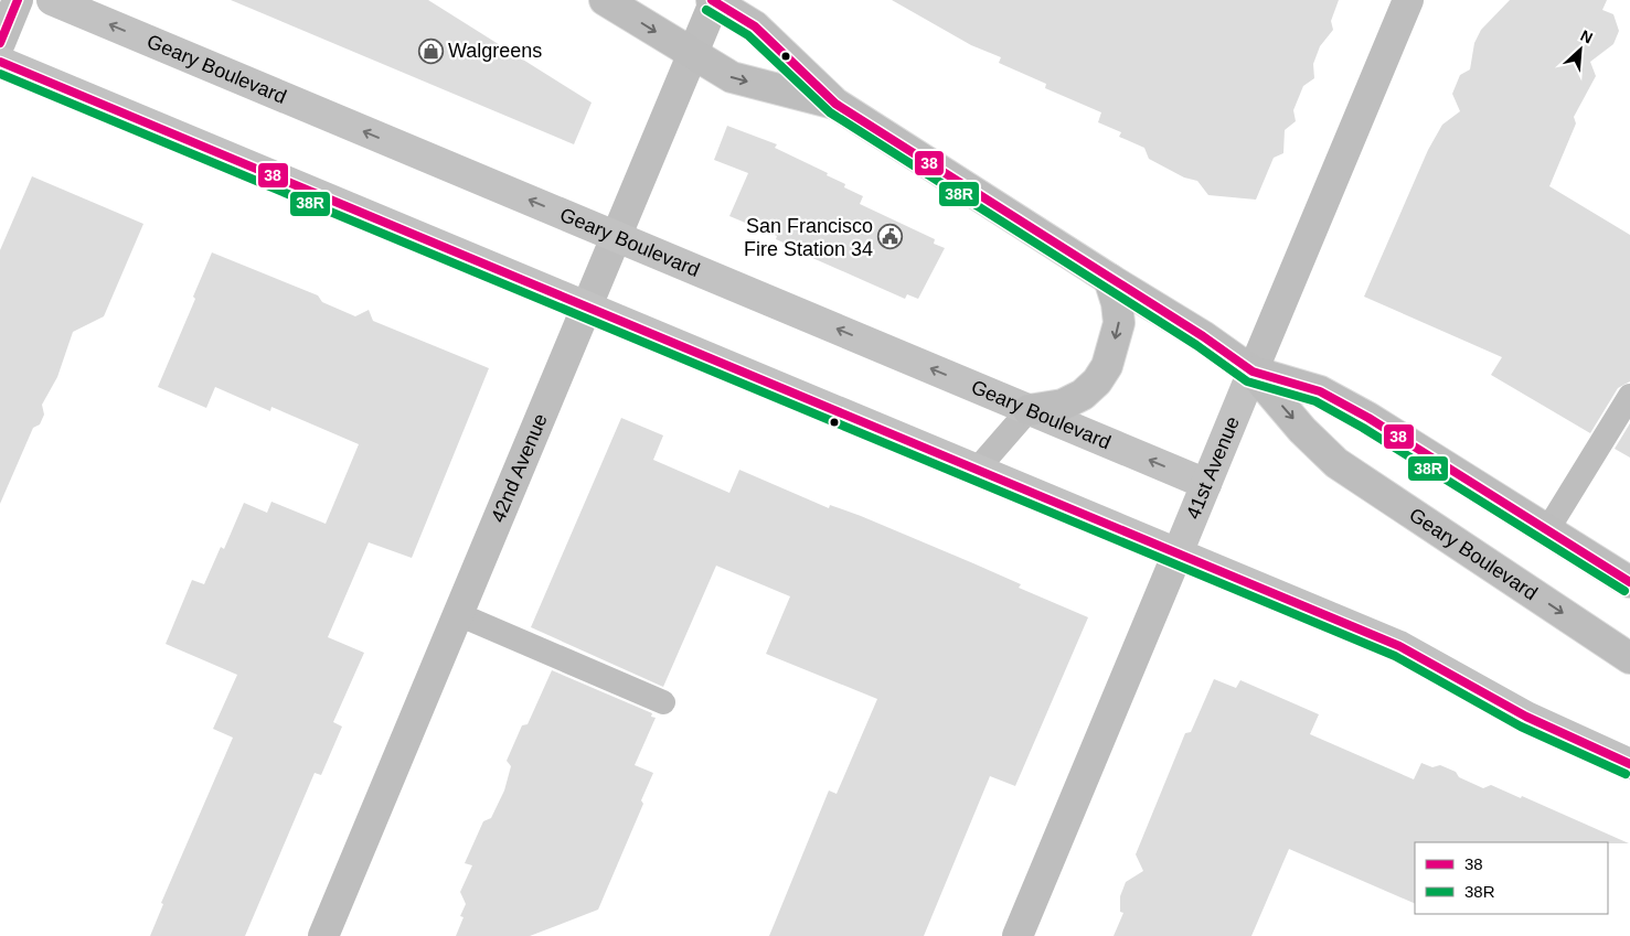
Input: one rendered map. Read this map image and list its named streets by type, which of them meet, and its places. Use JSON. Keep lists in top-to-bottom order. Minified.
{"streets":{"main road":["Geary Boulevard"],"street":["41st Avenue","42nd Avenue"]},"crossings":[["Geary Boulevard","41st Avenue"],["Geary Boulevard","42nd Avenue"]],"places":{"shop":["Walgreens"],"public building":["San Francisco Fire Station 34"]},"lines":["transit line 38","transit line 38R"],"legend":["38","38R"],"north":"top right"}
